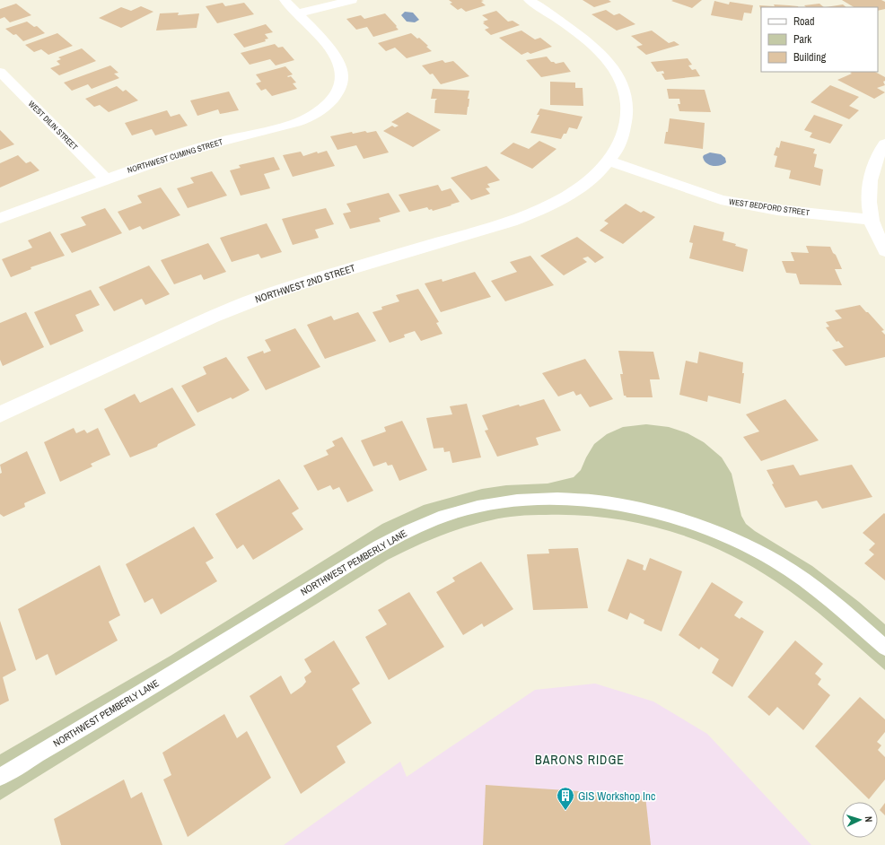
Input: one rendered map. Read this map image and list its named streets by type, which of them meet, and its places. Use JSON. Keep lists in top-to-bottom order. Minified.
{"streets":{"street":["WEST DILIN STREET","NORTHWEST CUMING STREET","WEST BEDFORD STREET","NORTHWEST 2ND STREET"],"lane":["NORTHWEST PEMBERLY LANE"]},"crossings":[["WEST DILIN STREET","NORTHWEST CUMING STREET"],["WEST BEDFORD STREET","NORTHWEST 2ND STREET"]],"districts":["BARONS RIDGE"],"places":{"building":["GIS Workshop Inc"]},"legend":["Road","Park","Building"],"north":"right"}
